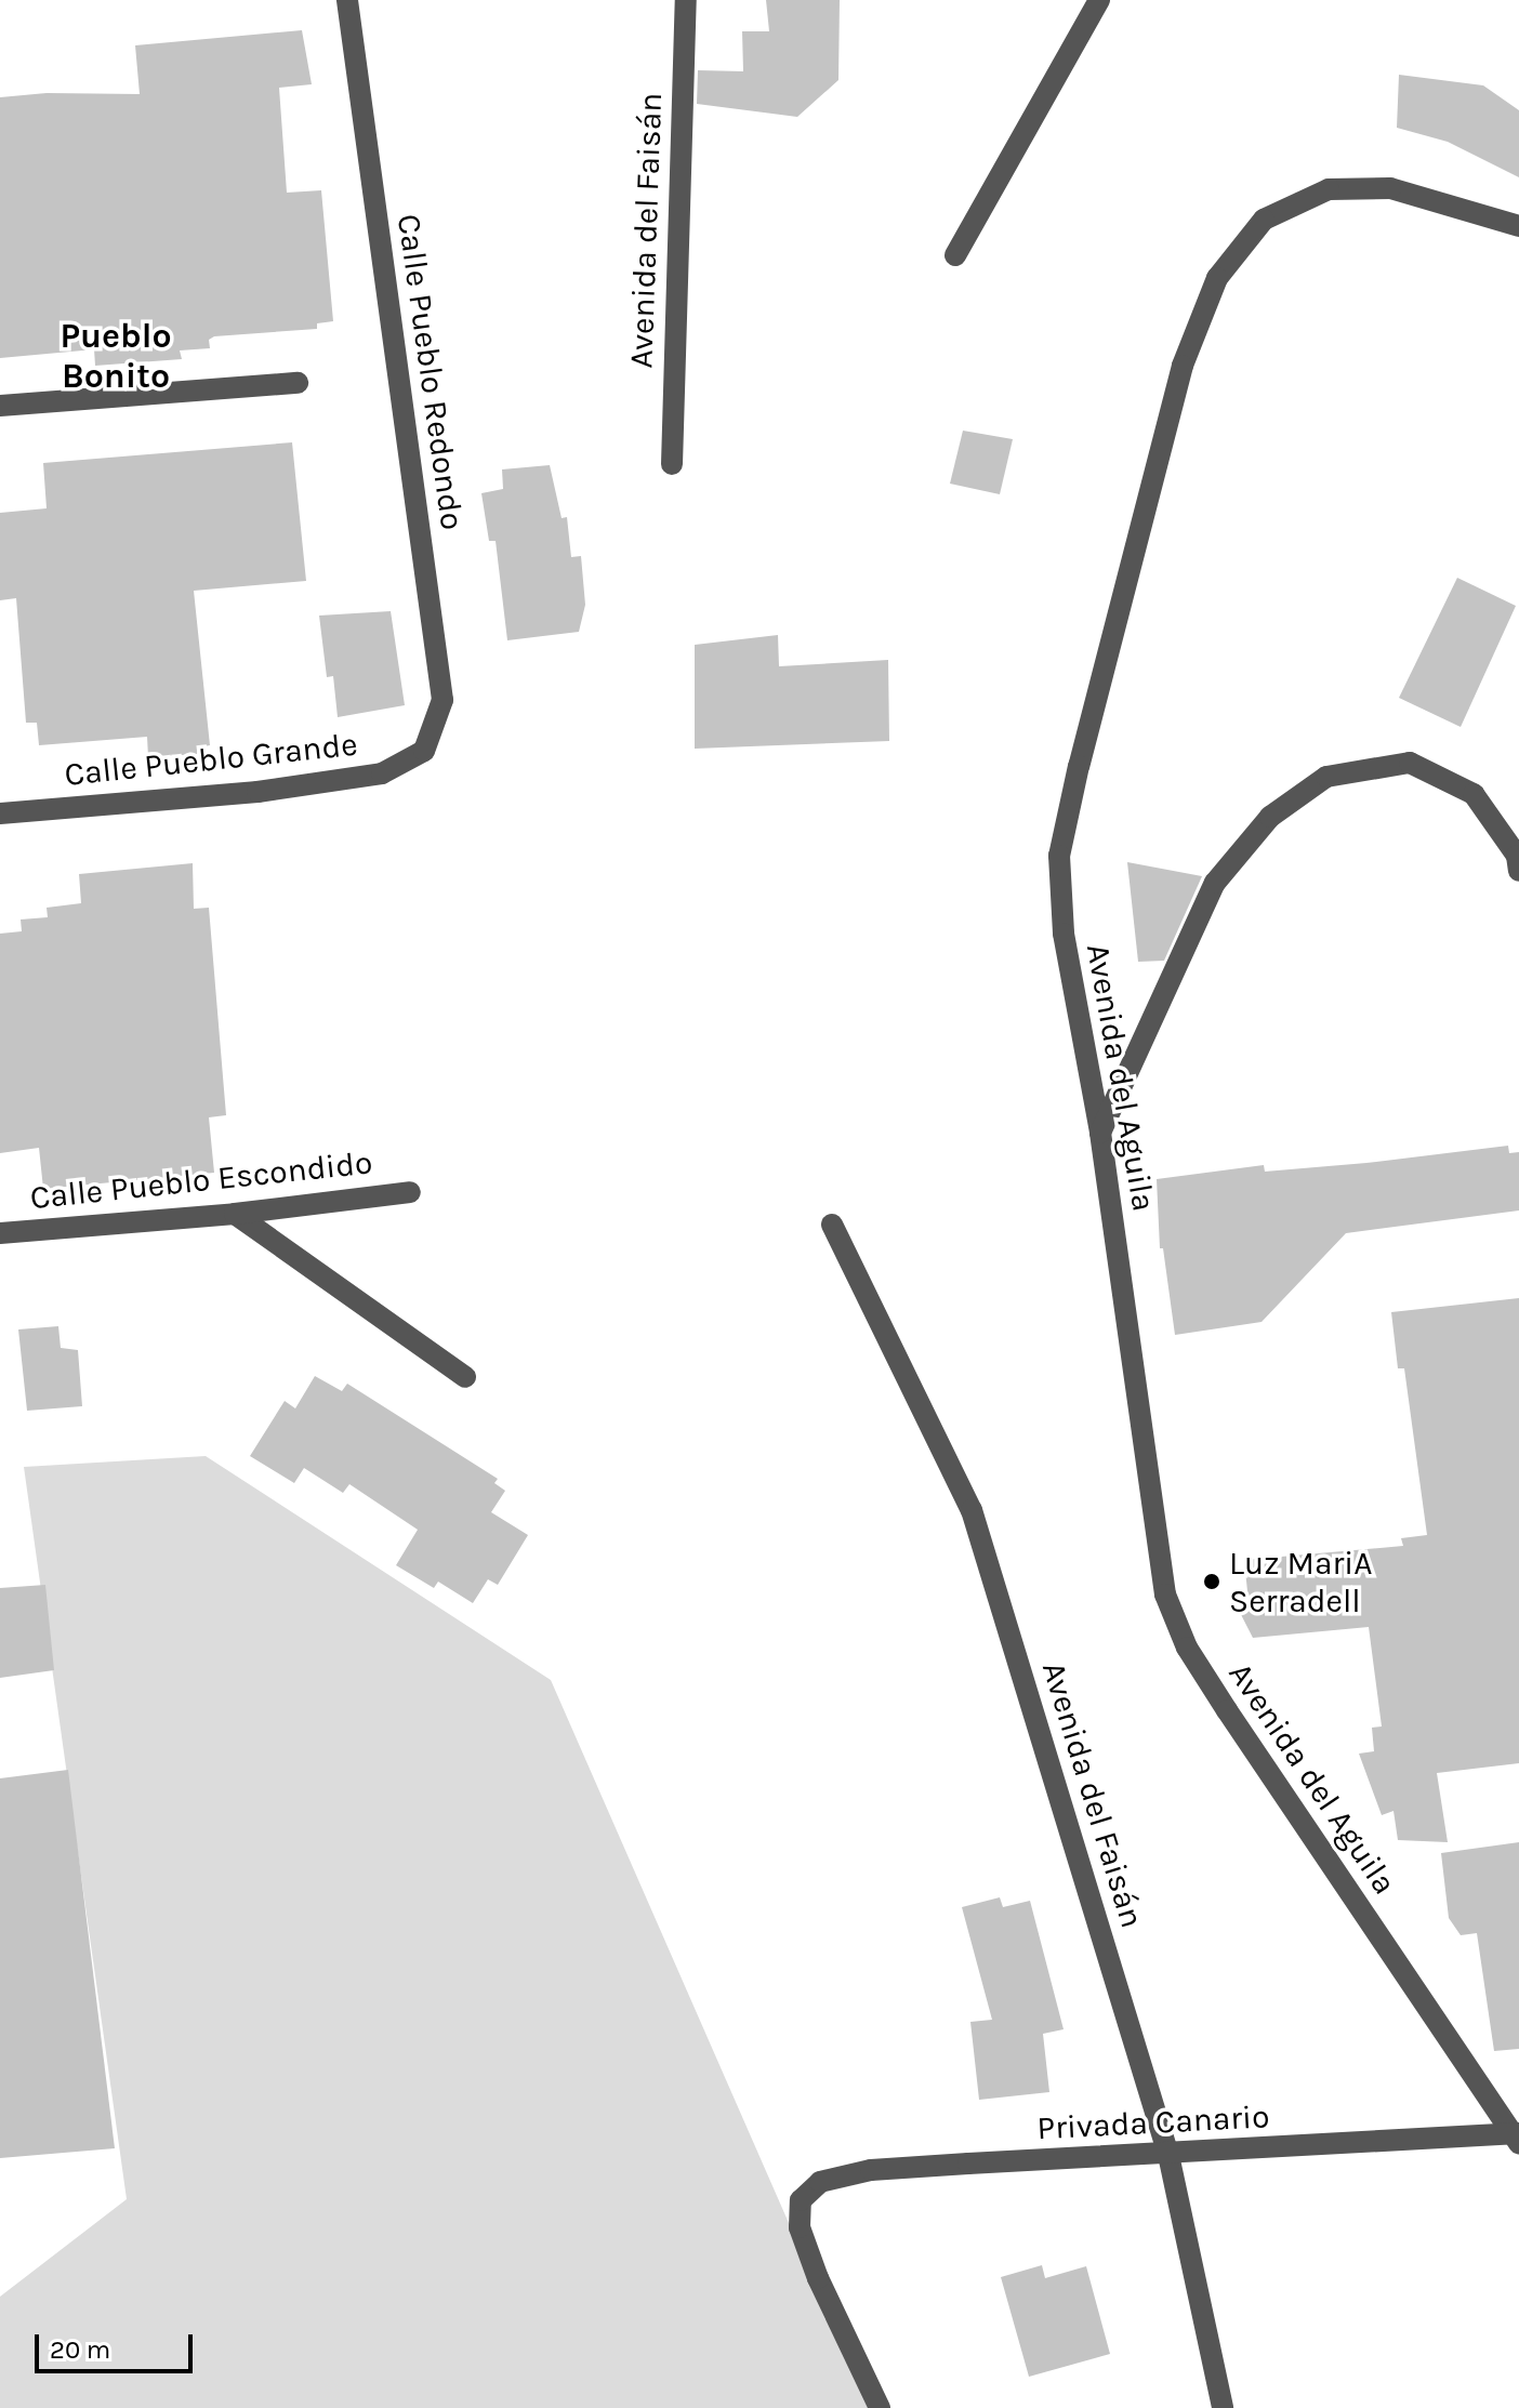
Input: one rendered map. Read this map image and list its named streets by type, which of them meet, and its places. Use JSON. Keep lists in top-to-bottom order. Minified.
{"streets":{"street":["Avenida del Faisán","Calle Pueblo Redondo","Calle Pueblo Grande","Avenida del Aguila","Calle Pueblo Escondido","Privada Canario"]},"crossings":[["Avenida del Faisán","Privada Canario"],["Calle Pueblo Redondo","Calle Pueblo Grande"],["Avenida del Aguila","Privada Canario"]],"districts":["Pueblo Bonito"],"places":["Luz MariA Serradell"],"scale_bar":"20 m"}
